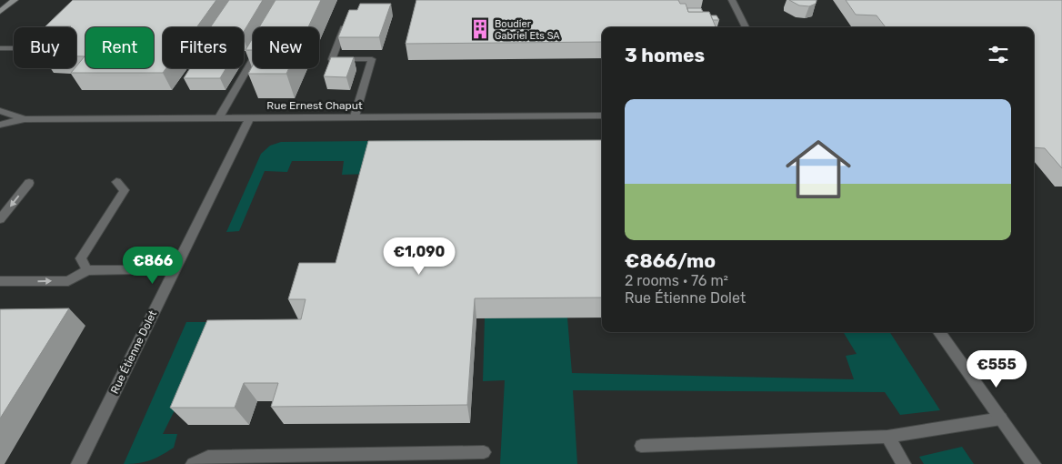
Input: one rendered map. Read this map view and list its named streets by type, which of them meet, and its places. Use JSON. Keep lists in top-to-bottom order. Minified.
{"streets":{"street":["Rue Ernest Chaput","Rue Étienne Dolet"]},"crossings":[["Rue Ernest Chaput","Rue Étienne Dolet"]],"places":{"building":["Boudier Gabriel Ets SA"]},"page":{"chip":["Buy","Rent","Filters","New"],"heading":"3 homes","list":[{"name":"€866/mo","note":"2 rooms · 76 m² · Rue Étienne Dolet"}],"price":["€1,090","€866","€555"]}}
